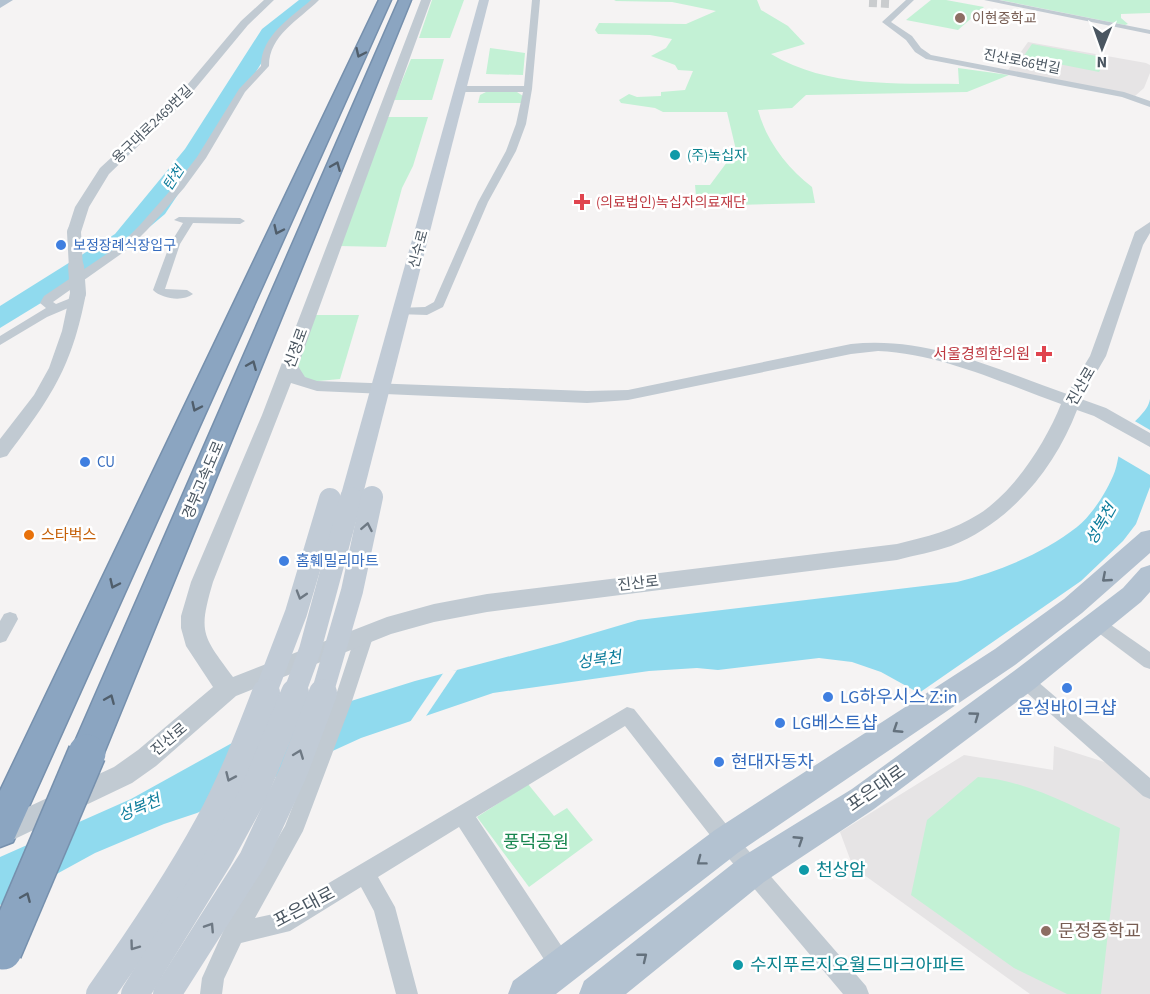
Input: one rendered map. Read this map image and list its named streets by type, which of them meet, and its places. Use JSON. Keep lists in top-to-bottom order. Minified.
{"streets":{"highway":["경부고속도로"],"main road":["신수로","포은대로"],"street":["진산로66번길","용구대로2469번길","신정로","진산로"]},"crossings":[["신정로","진산로"]],"one_way":["포은대로"],"water":["탄천","성복천"],"parks":["풍덕공원"],"places":{"other":["이현중학교","(주)녹십자","보정장례식장입구","CU","스타벅스","홈훼밀리마트","윤성바이크샵","LG하우시스 Z:in","LG베스트샵","현대자동차","천상암","문정중학교","수지푸르지오월드마크아파트"],"health":["(의료법인)녹십자의료재단","서울경희한의원"]},"north":"bottom"}
